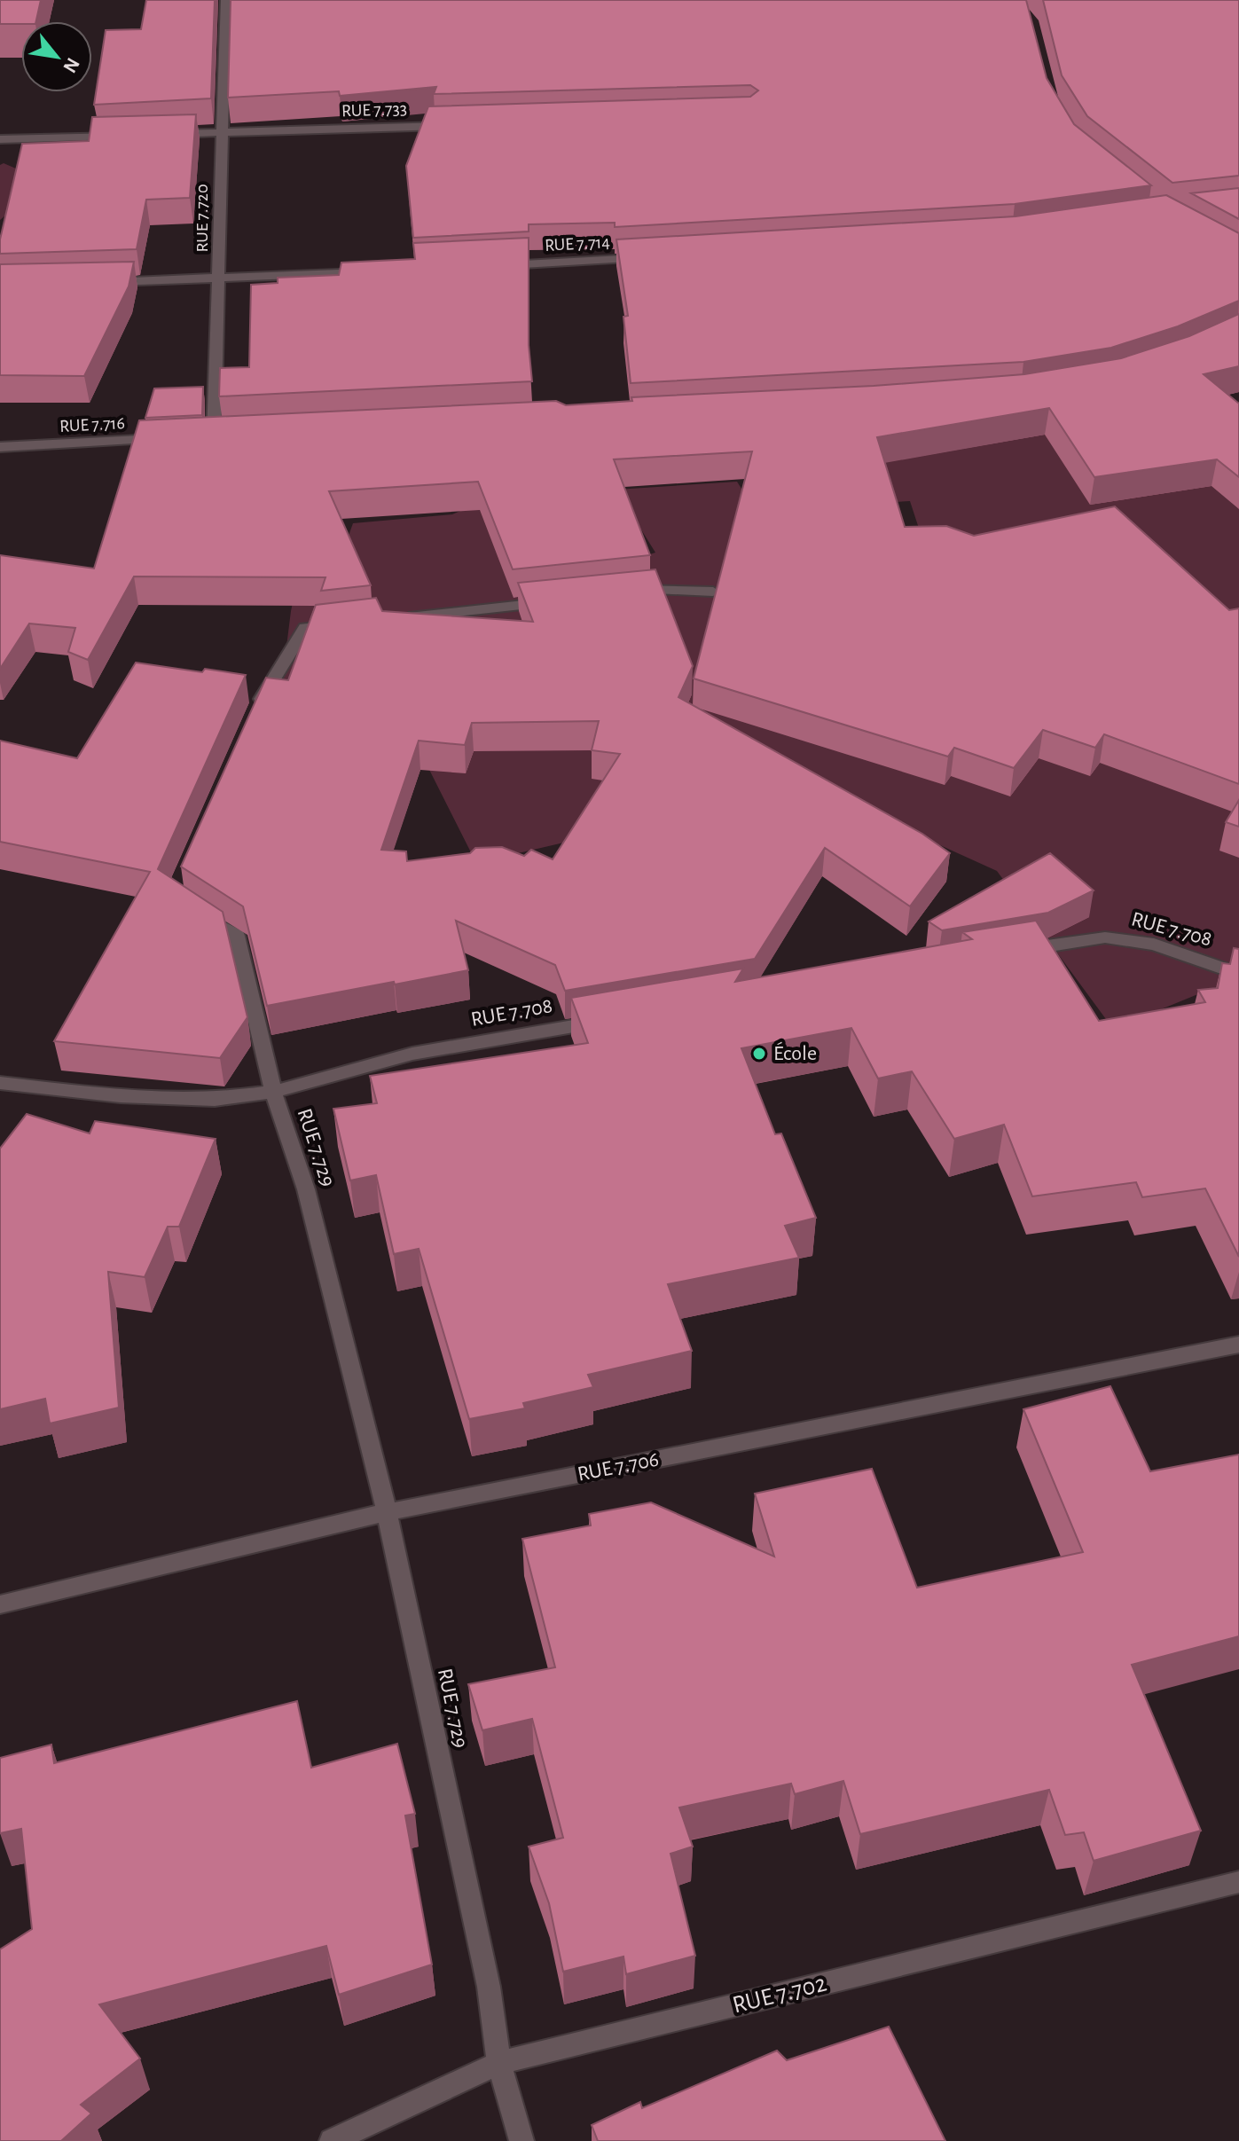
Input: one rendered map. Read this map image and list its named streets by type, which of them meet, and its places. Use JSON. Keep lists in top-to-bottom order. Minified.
{"streets":{"street":["RUE 7.733","RUE 7.720","RUE 7.714","RUE 7.716","RUE 7.708","RUE 7.729","RUE 7.706","RUE 7.702"]},"crossings":[["RUE 7.733","RUE 7.720"],["RUE 7.708","RUE 7.729"],["RUE 7.729","RUE 7.706"],["RUE 7.729","RUE 7.702"]],"places":["École"],"north":"bottom right"}
